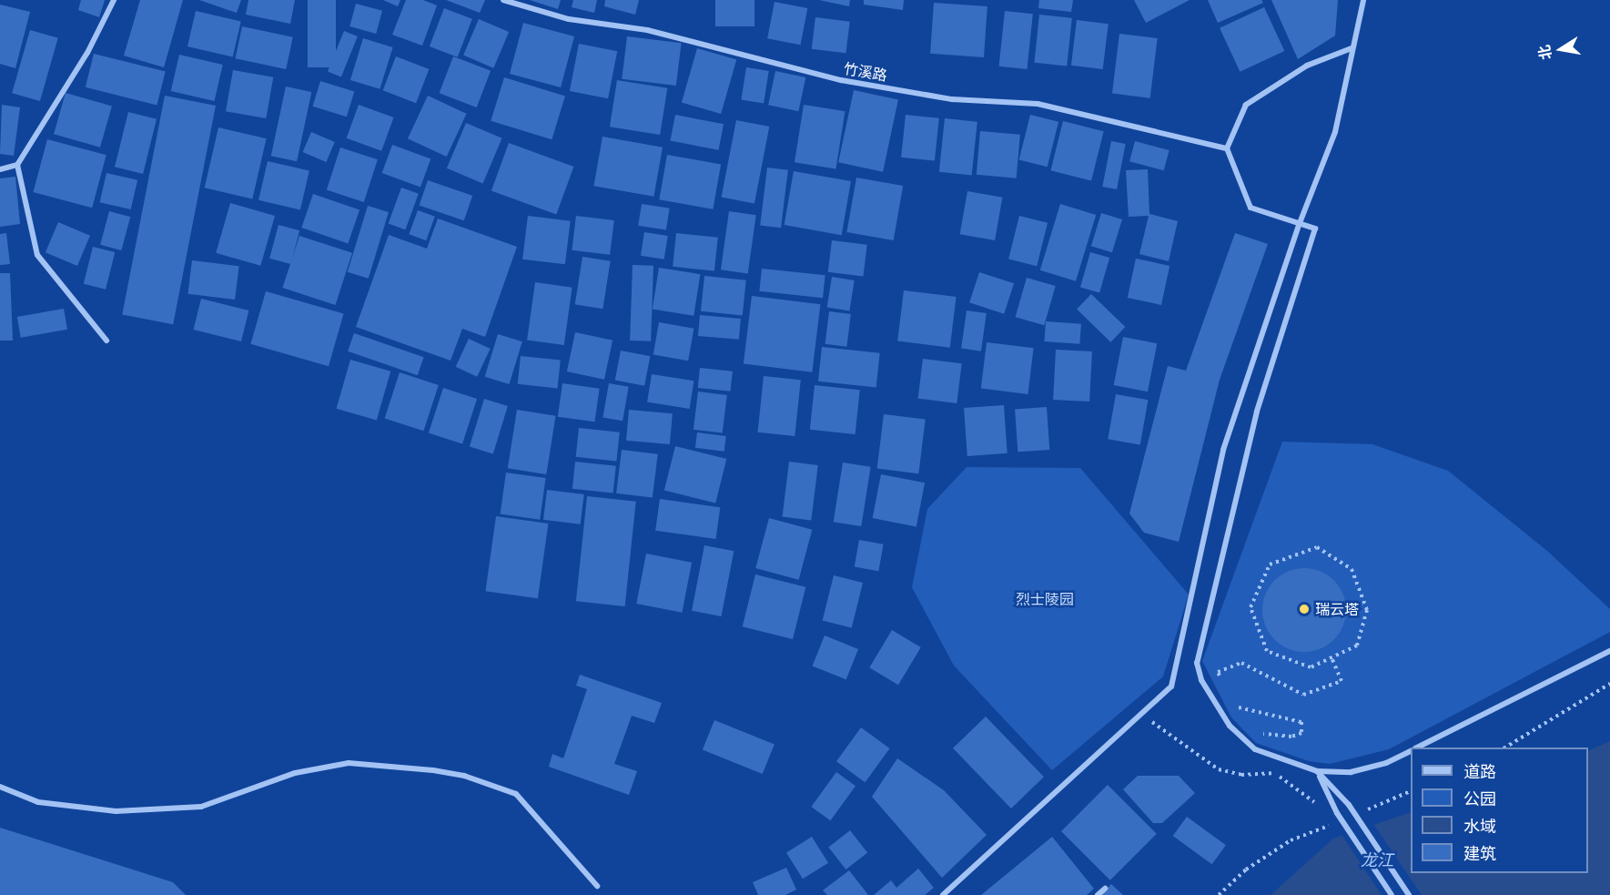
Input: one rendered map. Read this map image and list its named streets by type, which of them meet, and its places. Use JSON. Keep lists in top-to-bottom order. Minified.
{"streets":{"street":["竹溪路"]},"water":["龙江"],"parks":["烈士陵园"],"places":["瑞云塔"],"legend":["道路","公园","水域","建筑"],"north":"left"}
